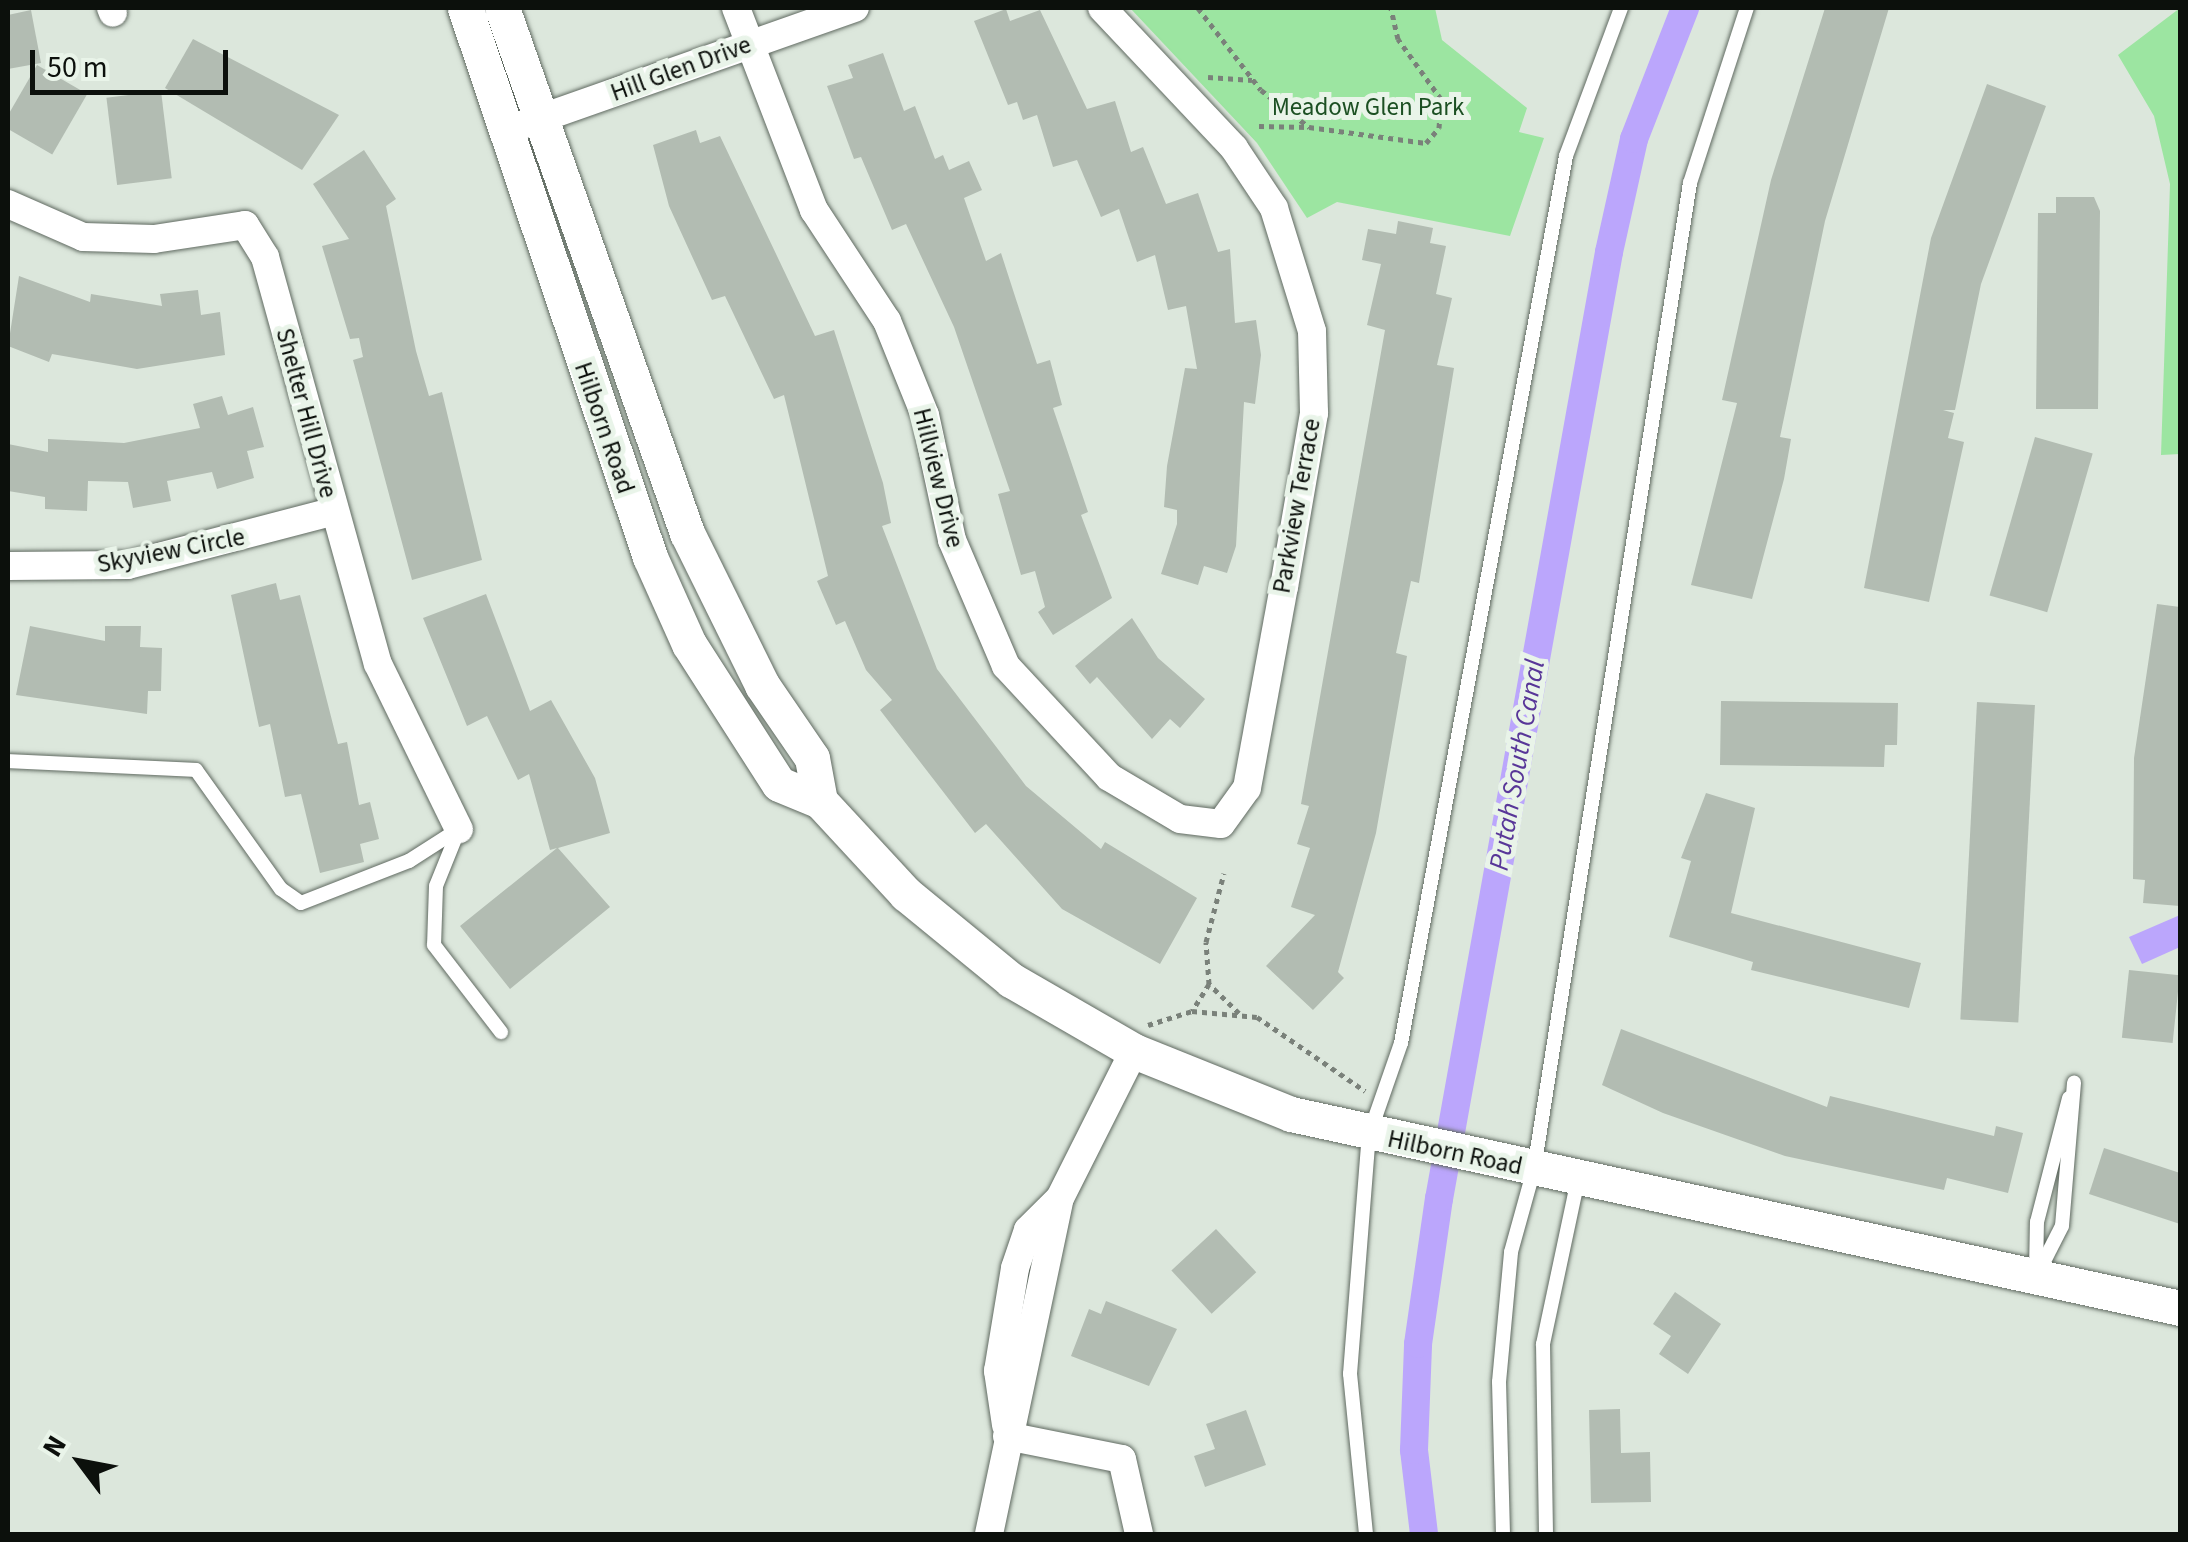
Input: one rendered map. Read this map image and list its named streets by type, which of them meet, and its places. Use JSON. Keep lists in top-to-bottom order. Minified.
{"streets":{"street":["Hill Glen Drive","Shelter Hill Drive","Hilborn Road","Hillview Drive","Parkview Terrace","Skyview Circle"]},"crossings":[["Hill Glen Drive","Hilborn Road"],["Hill Glen Drive","Hillview Drive"],["Shelter Hill Drive","Skyview Circle"],["Hillview Drive","Parkview Terrace"]],"water":["Putah South Canal"],"parks":["Meadow Glen Park"],"scale_bar":"50 m","north":"top left"}
